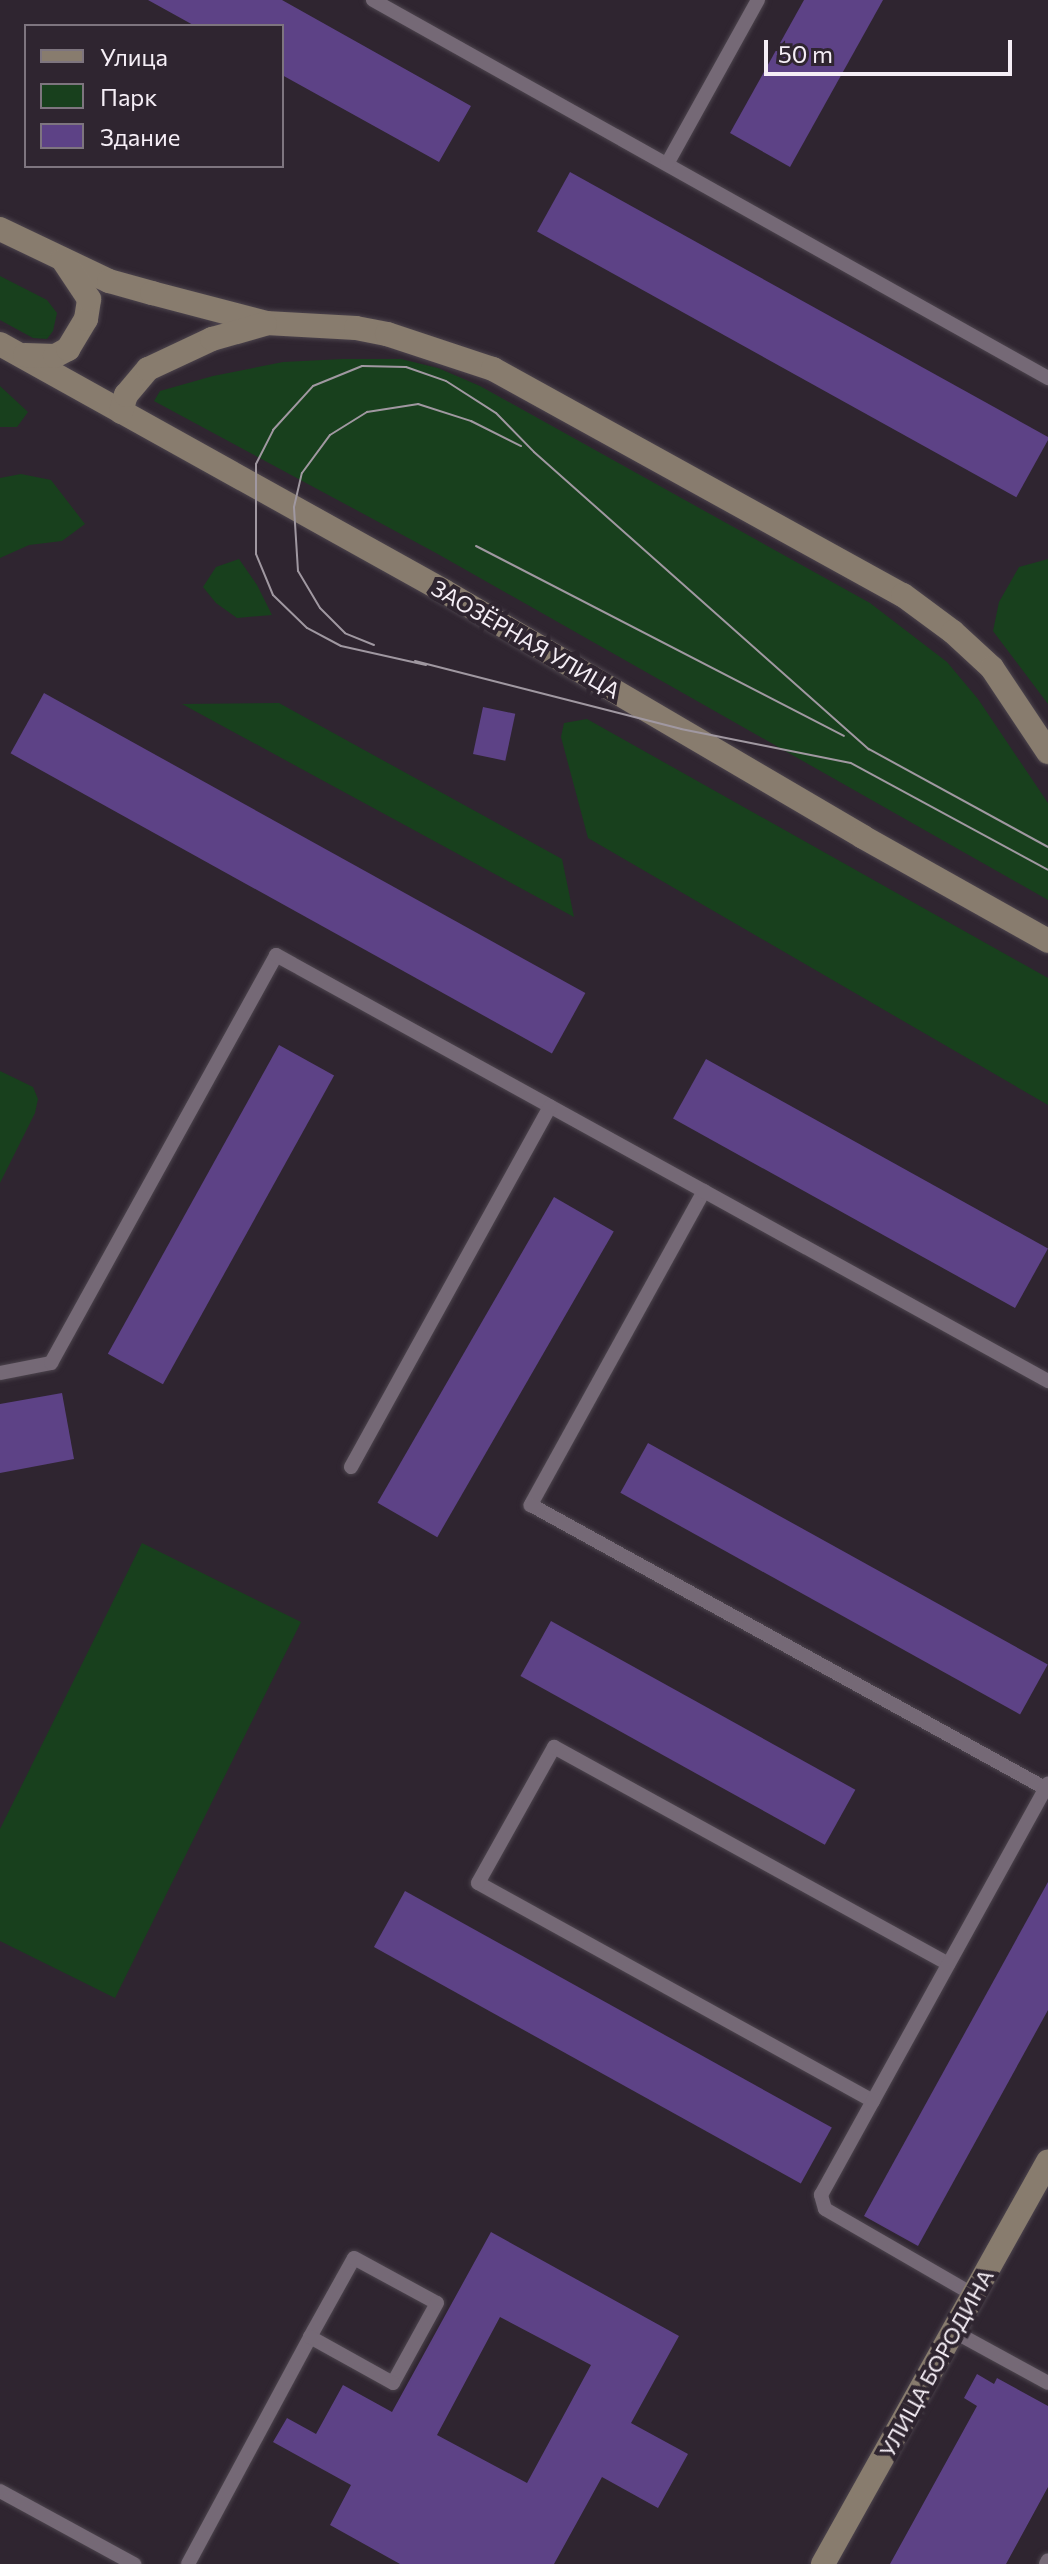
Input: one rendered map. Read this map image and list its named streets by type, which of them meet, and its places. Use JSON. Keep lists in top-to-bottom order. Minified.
{"streets":{"main road":["ЗАОЗЁРНАЯ УЛИЦА","УЛИЦА БОРОДИНА"]},"legend":["Улица","Парк","Здание"],"scale_bar":"50 m"}
